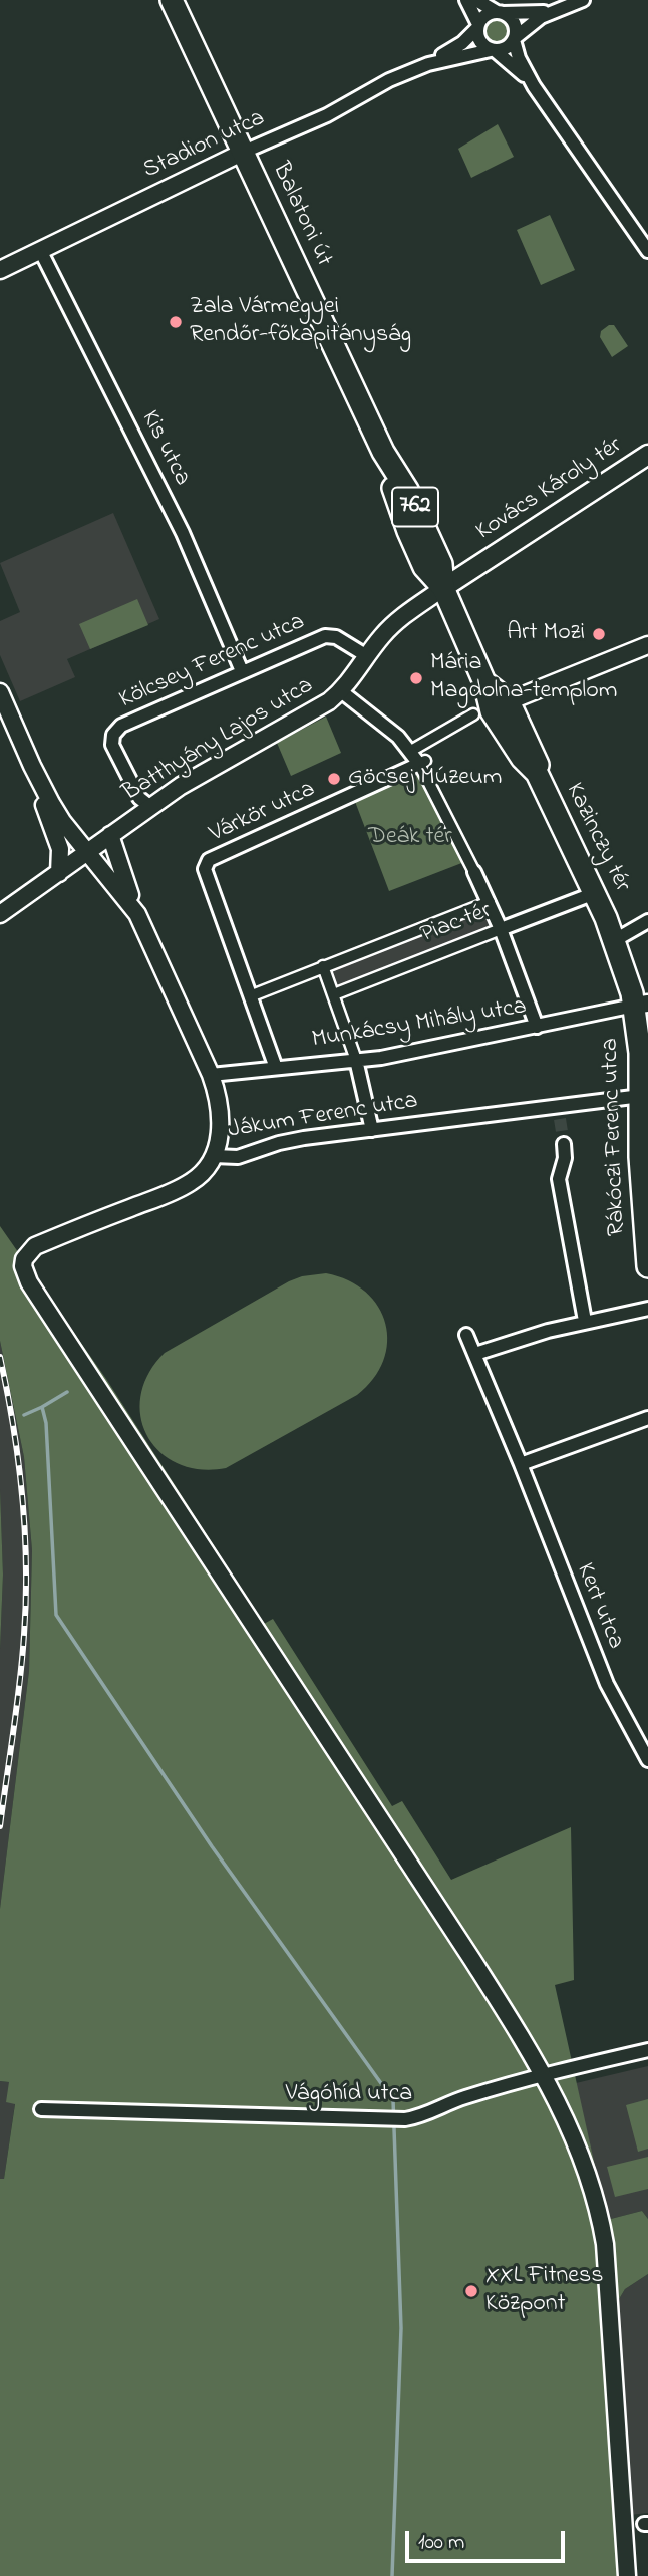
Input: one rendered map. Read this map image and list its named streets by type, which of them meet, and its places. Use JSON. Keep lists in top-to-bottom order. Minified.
{"streets":{"main road":["Balatoni út","Kovács Károly tér","762","Kazinczy tér","Rákóczi Ferenc utca"],"street":["Stadion utca","Kis utca","Kölcsey Ferenc utca","Batthyány Lajos utca","Várkör utca","Piac tér","Munkácsy Mihály utca","Jákum Ferenc utca","Kert utca","Vágóhíd utca"]},"crossings":[["Stadion utca","Balatoni út"],["Stadion utca","Kis utca"],["Balatoni út","Kovács Károly tér"],["Balatoni út","Batthyány Lajos utca"],["Balatoni út","Kazinczy tér"],["Kis utca","Kölcsey Ferenc utca"],["Kovács Károly tér","Batthyány Lajos utca"],["Kovács Károly tér","Kazinczy tér"],["Kölcsey Ferenc utca","Batthyány Lajos utca"],["Batthyány Lajos utca","Kazinczy tér"],["Várkör utca","Piac tér"],["Várkör utca","Munkácsy Mihály utca"],["Kazinczy tér","Piac tér"],["Kazinczy tér","Munkácsy Mihály utca"],["Kazinczy tér","Rákóczi Ferenc utca"],["Munkácsy Mihály utca","Rákóczi Ferenc utca"],["Jákum Ferenc utca","Rákóczi Ferenc utca"],["Jákum Ferenc utca","Vágóhíd utca"]],"parks":["Deák tér"],"places":["Zala Vármegyei Rendőr-főkapitányság","Art Mozi","Mária Magdolna-templom","Göcsej Múzeum","XXL Fitness Központ"],"scale_bar":"100 m"}
